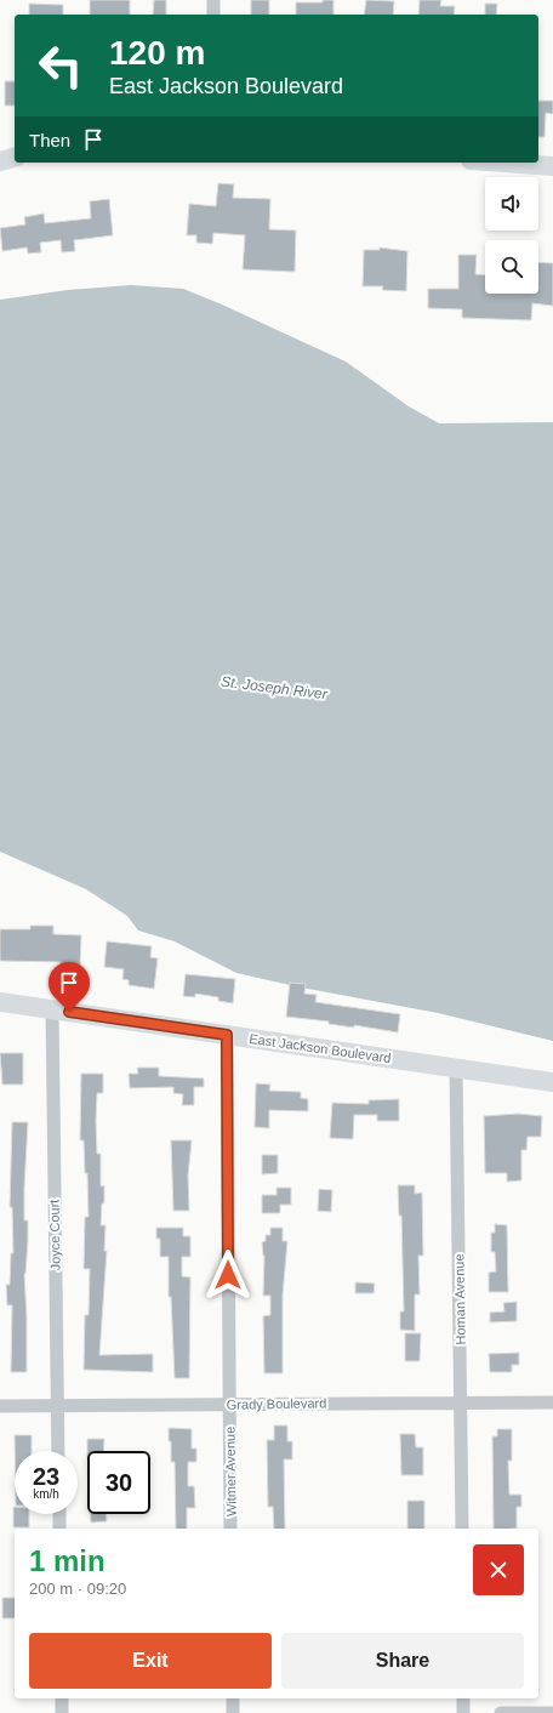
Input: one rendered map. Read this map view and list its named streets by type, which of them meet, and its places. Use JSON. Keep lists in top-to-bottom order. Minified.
{"streets":{"main road":["East Jackson Boulevard"],"street":["Joyce Court","Homan Avenue","Grady Boulevard","Witmer Avenue"]},"crossings":[["East Jackson Boulevard","Joyce Court"],["East Jackson Boulevard","Homan Avenue"],["East Jackson Boulevard","Witmer Avenue"],["Joyce Court","Grady Boulevard"],["Homan Avenue","Grady Boulevard"],["Grady Boulevard","Witmer Avenue"]],"water":["St. Joseph River"],"page":{"turn":["120 m","East Jackson Boulevard"],"then":"Then","speed":"23 km/h","limit":"30","heading":["1 min","200 m · 09:20"],"buttons":["Exit","Share"]}}
